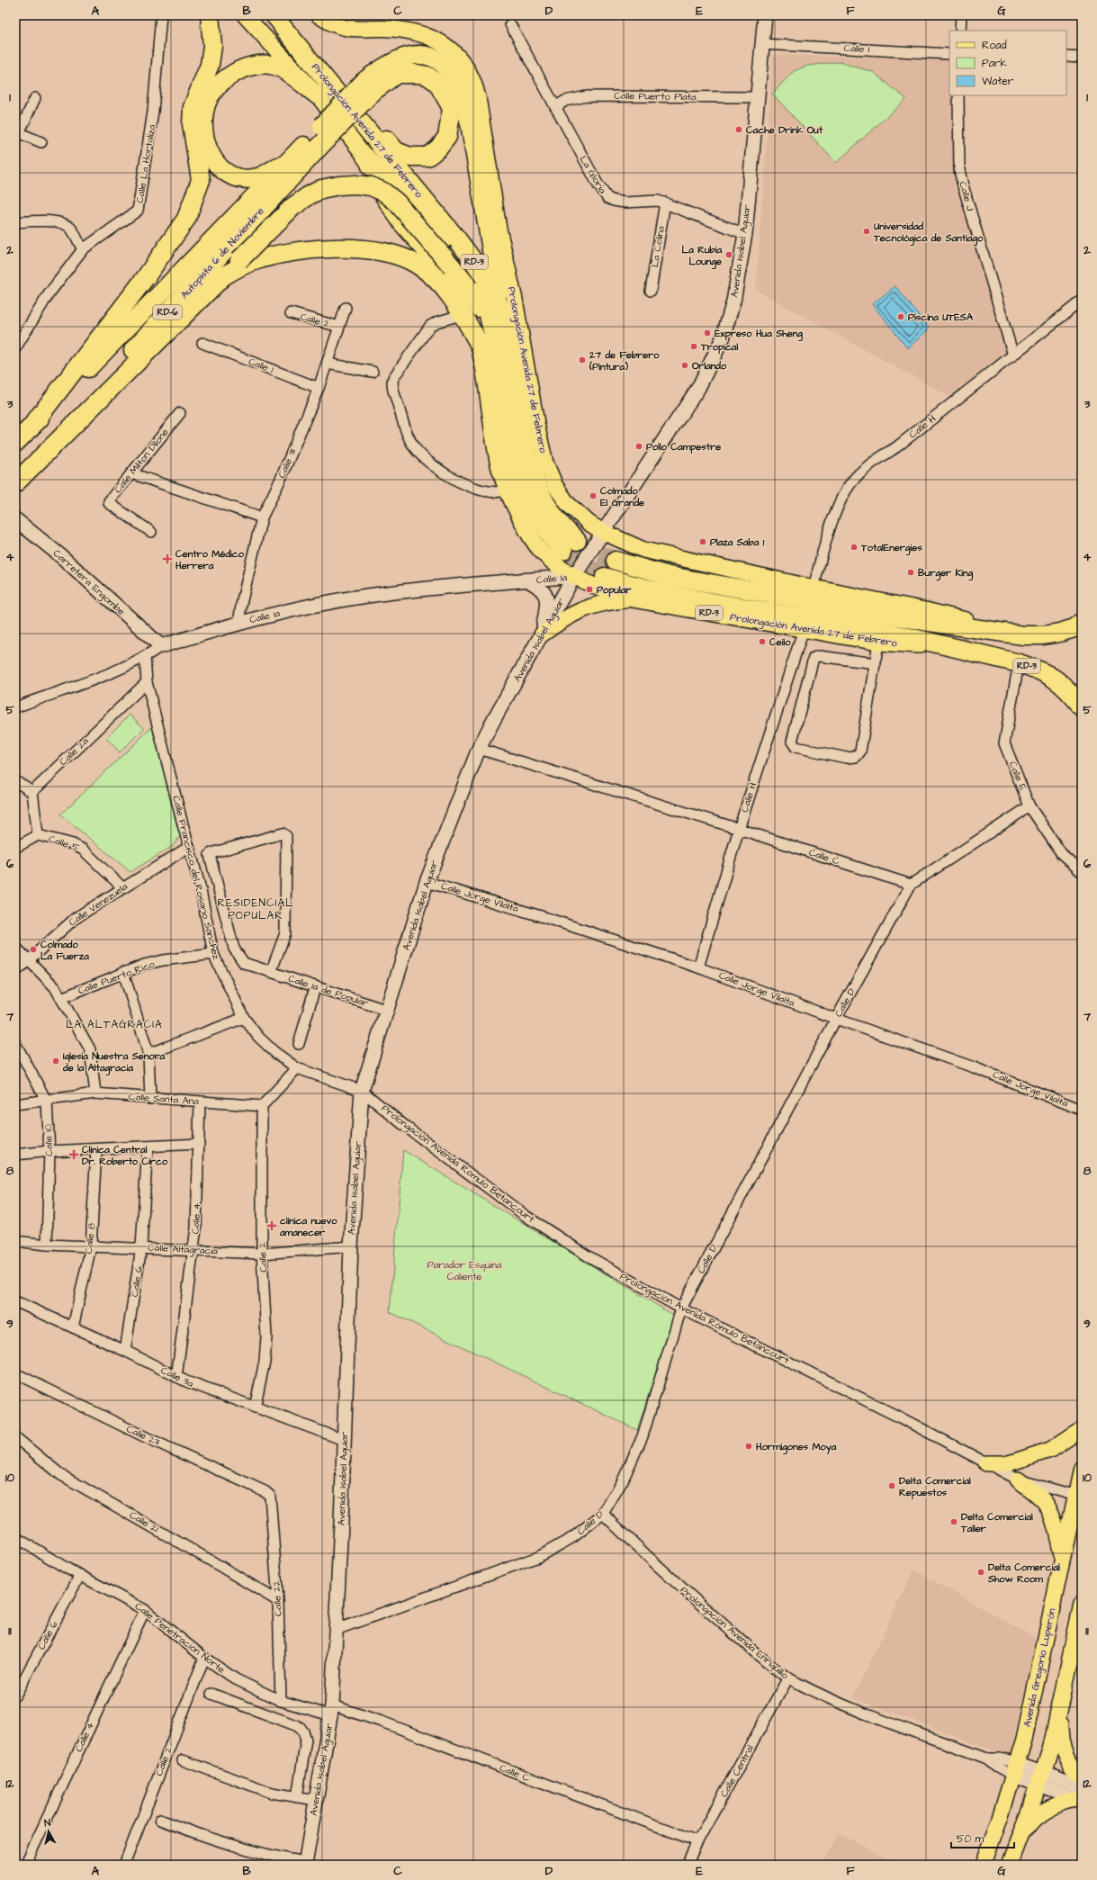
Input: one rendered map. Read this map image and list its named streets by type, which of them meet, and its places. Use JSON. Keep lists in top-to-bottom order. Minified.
{"streets":{"highway":["Prolongación Avenida 27 de Febrero","Autopista 6 de Noviembre","RD-3","RD-6"],"main road":["Avenida Isabel Aguiar","Calle 1a","Carretera Engombe","Avenida Gregorio Luperón"],"street":["Calle I","Calle Puerto Plata","Calle La Hortaliza","La Gloria","Calle J","La Colina","Calle 2","Calle 1","Calle H","Calle Milton Dilone","Calle 31","Calle 2a","Calle E","Calle 5","Calle C","Calle Francisco del Rosario Sánchez","Calle Jorge Vilalta","Calle Venezuela","Calle Puerto Rico","Calle 1a de Popular","Calle D","Calle Santa Ana","Calle 10","Prolongación Avenida Rómulo Betancourt","Calle 4","Calle 8","Calle Altagracia","Calle 6","Calle 3a","Calle 23","Calle 21","Calle 22","Prolongación Avenida Enriquillo","Calle Penetración Norte","Calle Central"]},"crossings":[["Calle I","Avenida Isabel Aguiar"],["Calle Puerto Plata","La Gloria"],["Calle Puerto Plata","Avenida Isabel Aguiar"],["Prolongación Avenida 27 de Febrero","Avenida Isabel Aguiar"],["Prolongación Avenida 27 de Febrero","Calle H"],["Prolongación Avenida 27 de Febrero","Calle 1a"],["Prolongación Avenida 27 de Febrero","Calle E"],["La Gloria","La Colina"],["La Gloria","Avenida Isabel Aguiar"],["Calle J","Calle H"],["Avenida Isabel Aguiar","Calle 1a"],["Avenida Isabel Aguiar","Calle C"],["Avenida Isabel Aguiar","Calle Francisco del Rosario Sánchez"],["Avenida Isabel Aguiar","Calle Jorge Vilalta"],["Avenida Isabel Aguiar","Calle 1a de Popular"],["Avenida Isabel Aguiar","Calle D"],["Avenida Isabel Aguiar","Prolongación Avenida Rómulo Betancourt"],["Avenida Isabel Aguiar","Calle Altagracia"],["Avenida Isabel Aguiar","Calle 3a"],["Avenida Isabel Aguiar","Calle Penetración Norte"],["Calle 2","Calle 31"],["Calle 2","Calle Santa Ana"],["Calle 2","Calle Altagracia"],["Calle 2","Calle 3a"],["Calle 2","Calle Penetración Norte"],["Calle 1","Calle 31"],["Calle H","Calle C"],["Calle H","Calle Jorge Vilalta"],["Calle 31","Calle 1a"],["Calle 1a","Carretera Engombe"],["Calle 1a","Calle Francisco del Rosario Sánchez"],["Calle 2a","Calle Francisco del Rosario Sánchez"],["Calle E","Calle D"],["Calle 5","Calle Venezuela"],["Calle C","Calle D"],["Calle C","Calle Penetración Norte"],["Calle C","Calle Central"],["Calle Francisco del Rosario Sánchez","Calle Venezuela"],["Calle Francisco del Rosario Sánchez","Calle Puerto Rico"],["Calle Francisco del Rosario Sánchez","Prolongación Avenida Rómulo Betancourt"],["Calle Jorge Vilalta","Calle D"],["Calle D","Prolongación Avenida Rómulo Betancourt"],["Calle D","Prolongación Avenida Enriquillo"],["Calle Santa Ana","Calle 10"],["Calle Santa Ana","Calle 4"],["Calle 10","Calle Altagracia"],["Prolongación Avenida Rómulo Betancourt","Avenida Gregorio Luperón"],["Calle 4","Calle Altagracia"],["Calle 4","Calle 3a"],["Calle 4","Calle Penetración Norte"],["Calle 8","Calle Altagracia"],["Calle 8","Calle 3a"],["Calle Altagracia","Calle 6"],["Calle 6","Calle 3a"],["Calle 6","Calle Penetración Norte"],["Calle 23","Calle 22"],["Calle 21","Calle 22"],["Calle 22","Calle Penetración Norte"],["Prolongación Avenida Enriquillo","Avenida Gregorio Luperón"],["Prolongación Avenida Enriquillo","Calle Central"]],"districts":["RESIDENCIAL POPULAR","LA ALTAGRACIA"],"parks":["Parador Esquina Caliente"],"places":{"other":["Cache Drink Out","Universidad Tecnológica de Santiago","La Rubia Lounge","Piscina UTESA","Expreso Hua Sheng","Tropical","27 de Febrero (Pintura)","Orlando","Pollo Campestre","Colmado El Grande","Plaza Saba 1","TotalEnergies","Burger King","Popular","Ceilo","Colmado La Fuerza","Iglesia Nuestra Senora de la Altagracia","Hormigones Moya","Delta Comercial Repuestos","Delta Comercial Taller","Delta Comercial Show Room"],"health":["Centro Médico Herrera","Clinica Central Dr. Roberto Circo","clínica nuevo amanecer"]},"legend":["Road","Park","Water"],"scale_bar":"50 m","north":"top","grid":{"columns":["A","B","C","D","E","F","G"],"rows":["1","2","3","4","5","6","7","8","9","10","11","12"]}}
